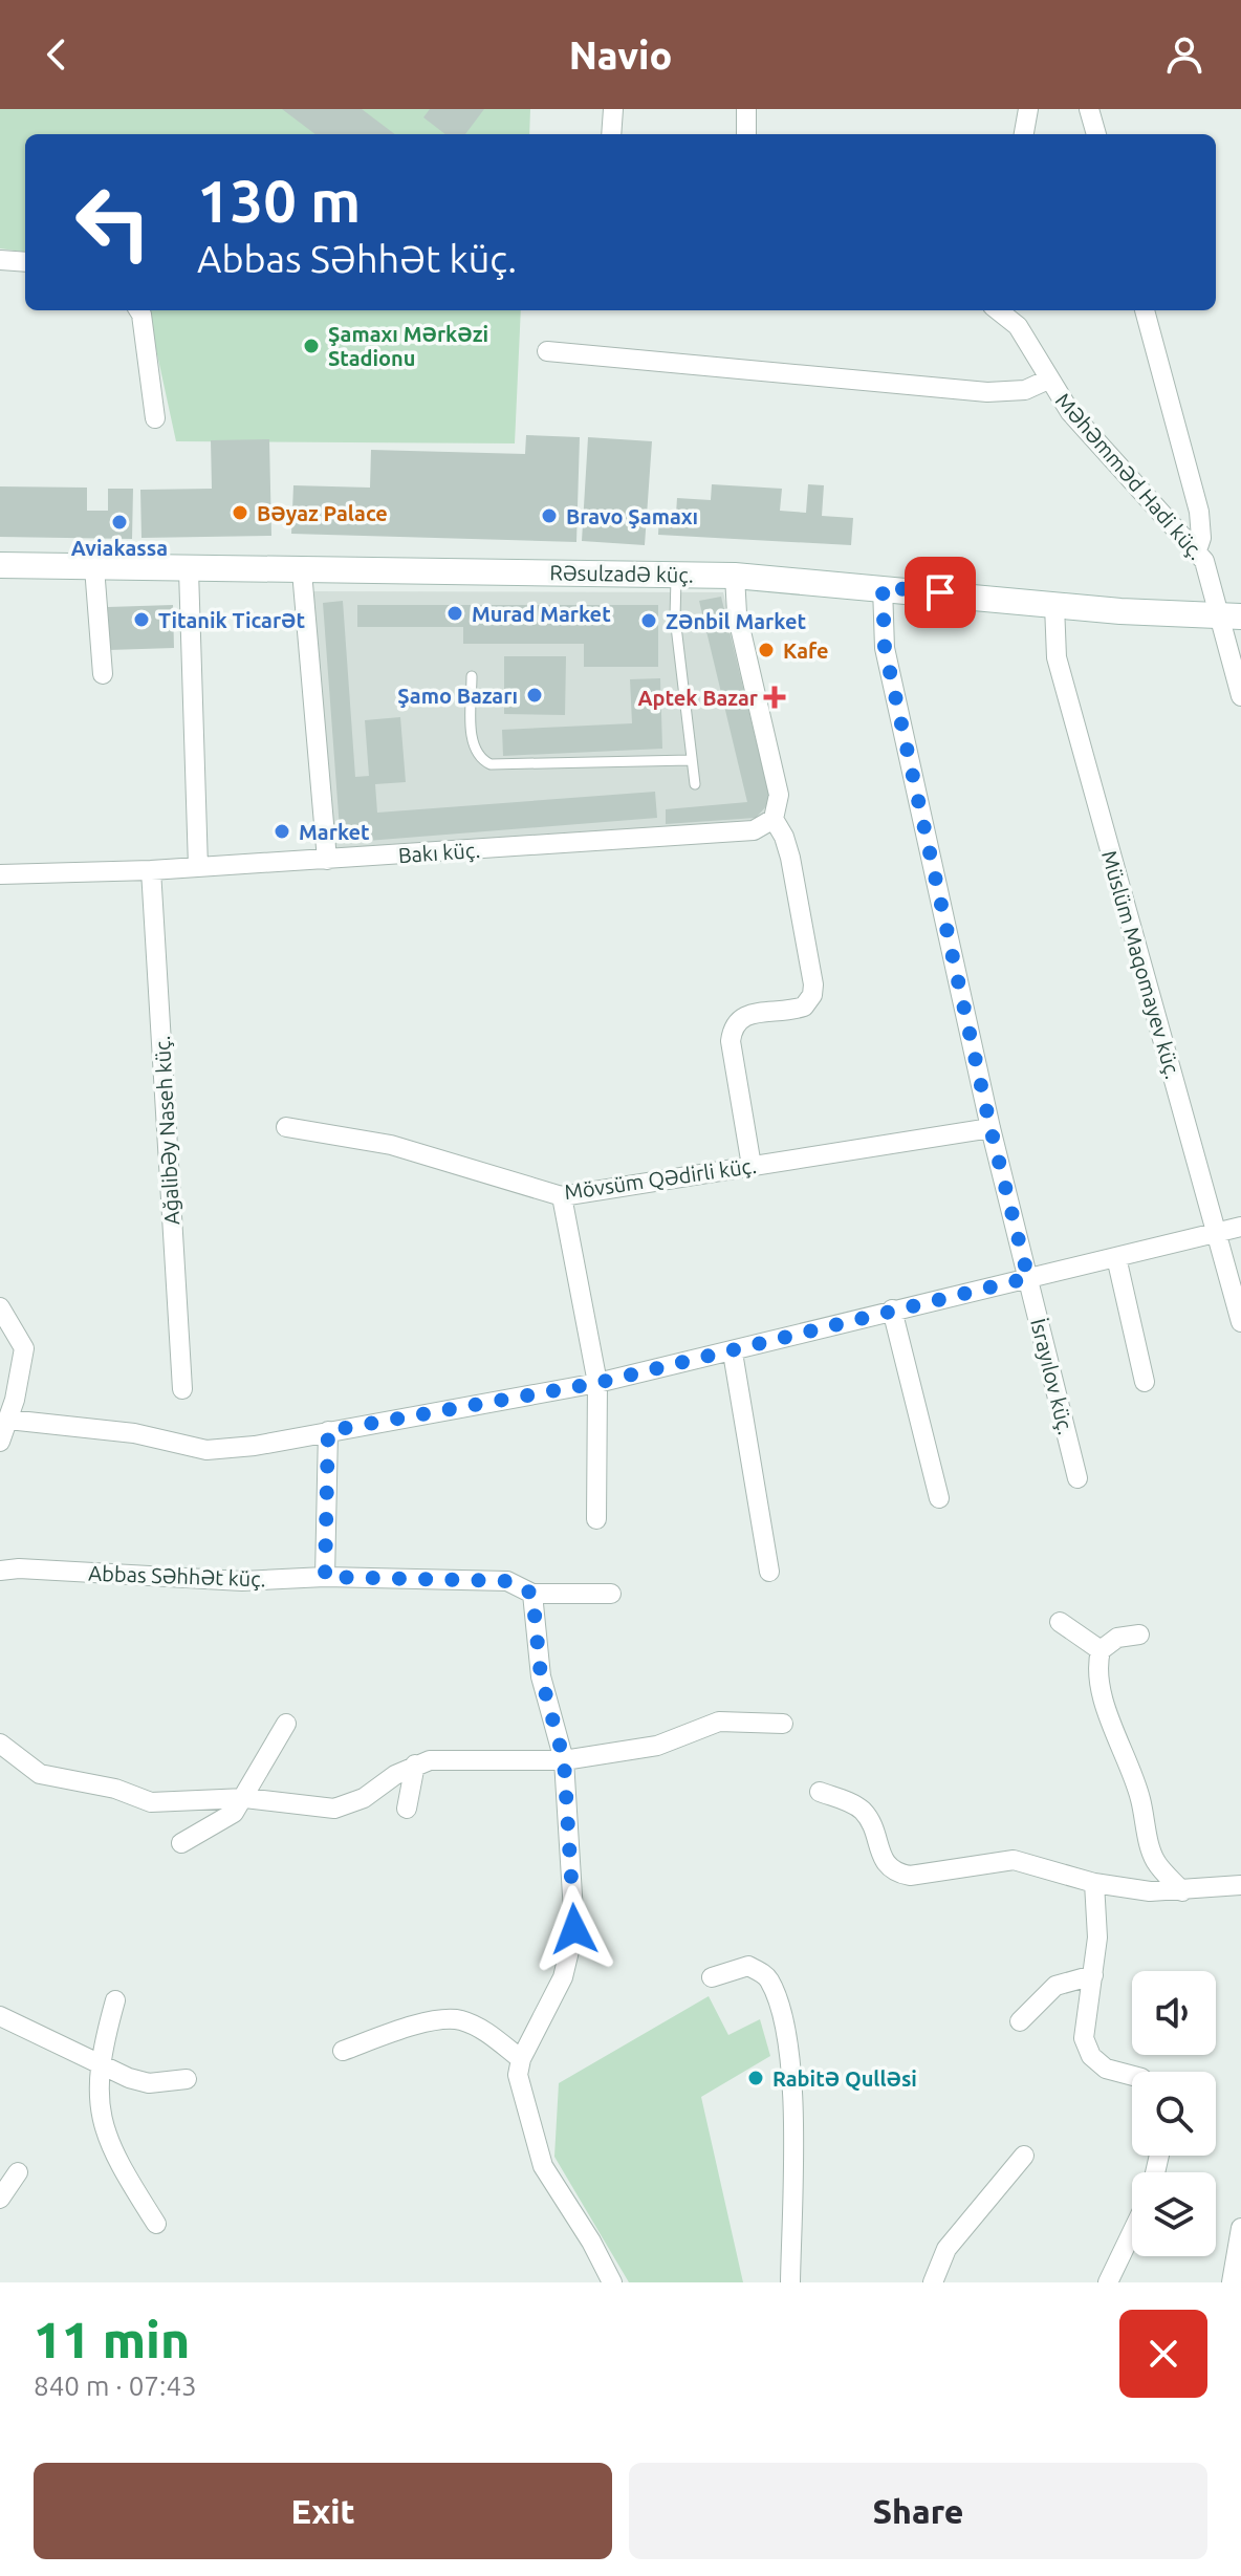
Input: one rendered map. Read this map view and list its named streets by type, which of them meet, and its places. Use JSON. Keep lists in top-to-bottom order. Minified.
{"streets":{"street":["Məhəmməd Hadi küç.","Rəsulzadə küç.","Bakı küç.","Müslüm Maqomayev küç.","Ağalibəy Naseh küç.","Mövsüm Qədirli küç.","İsrayılov küç.","Abbas Səhhət küç."]},"crossings":[["Məhəmməd Hadi küç.","Rəsulzadə küç."],["Rəsulzadə küç.","Müslüm Maqomayev küç."],["Rəsulzadə küç.","İsrayılov küç."],["Bakı küç.","Ağalibəy Naseh küç."],["Mövsüm Qədirli küç.","İsrayılov küç."]],"places":{"other":["Şamaxı Mərkəzi Stadionu","Bəyaz Palace","Bravo Şamaxı","Aviakassa","Murad Market","Titanik Ticarət","Zənbil Market","Kafe","Şamo Bazarı","Market","Rabitə Qulləsi"],"health":["Aptek Bazar"]},"page":{"header":"Navio","turn":["130 m","Abbas Səhhət küç."],"heading":["11 min","840 m · 07:43"],"buttons":["Exit","Share"]}}
